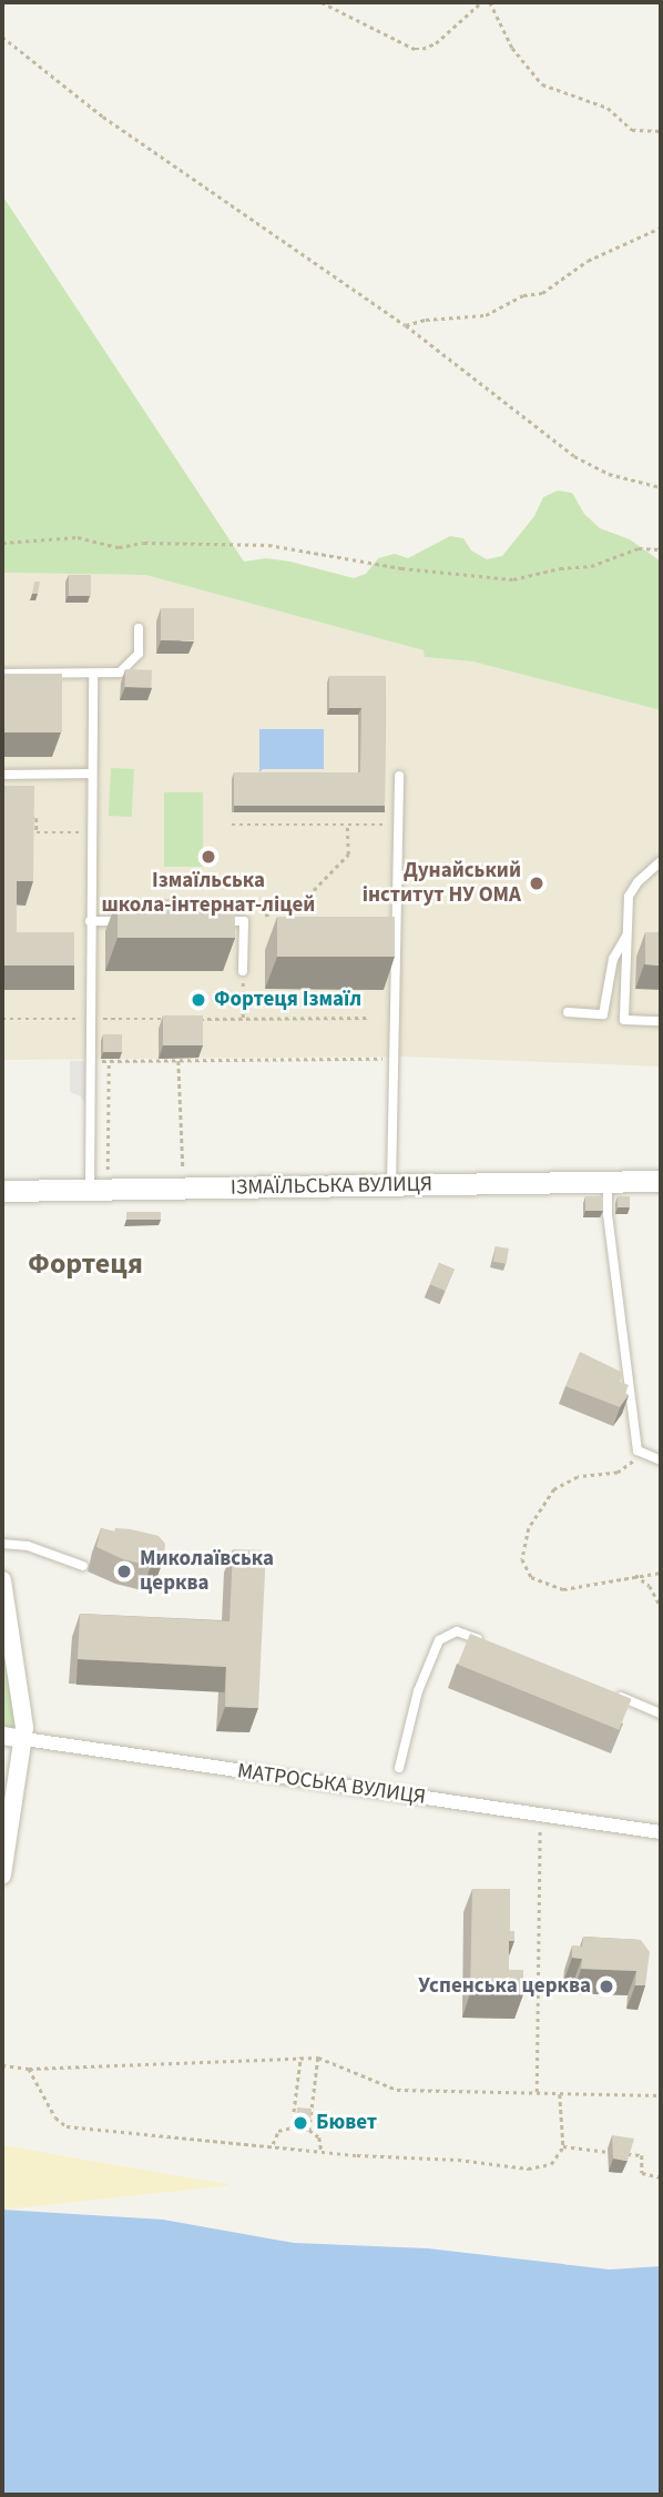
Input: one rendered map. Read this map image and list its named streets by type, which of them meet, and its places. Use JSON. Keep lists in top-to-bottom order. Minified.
{"streets":{"street":["ІЗМАЇЛЬСЬКА ВУЛИЦЯ","МАТРОСЬКА ВУЛИЦЯ"]},"districts":["Фортеця"],"places":["Ізмаїльська школа-інтернат-ліцей","Дунайський інститут НУ ОМА","Фортеця Ізмаїл","Миколаївська церква","Успенська церква","Бювет"]}
